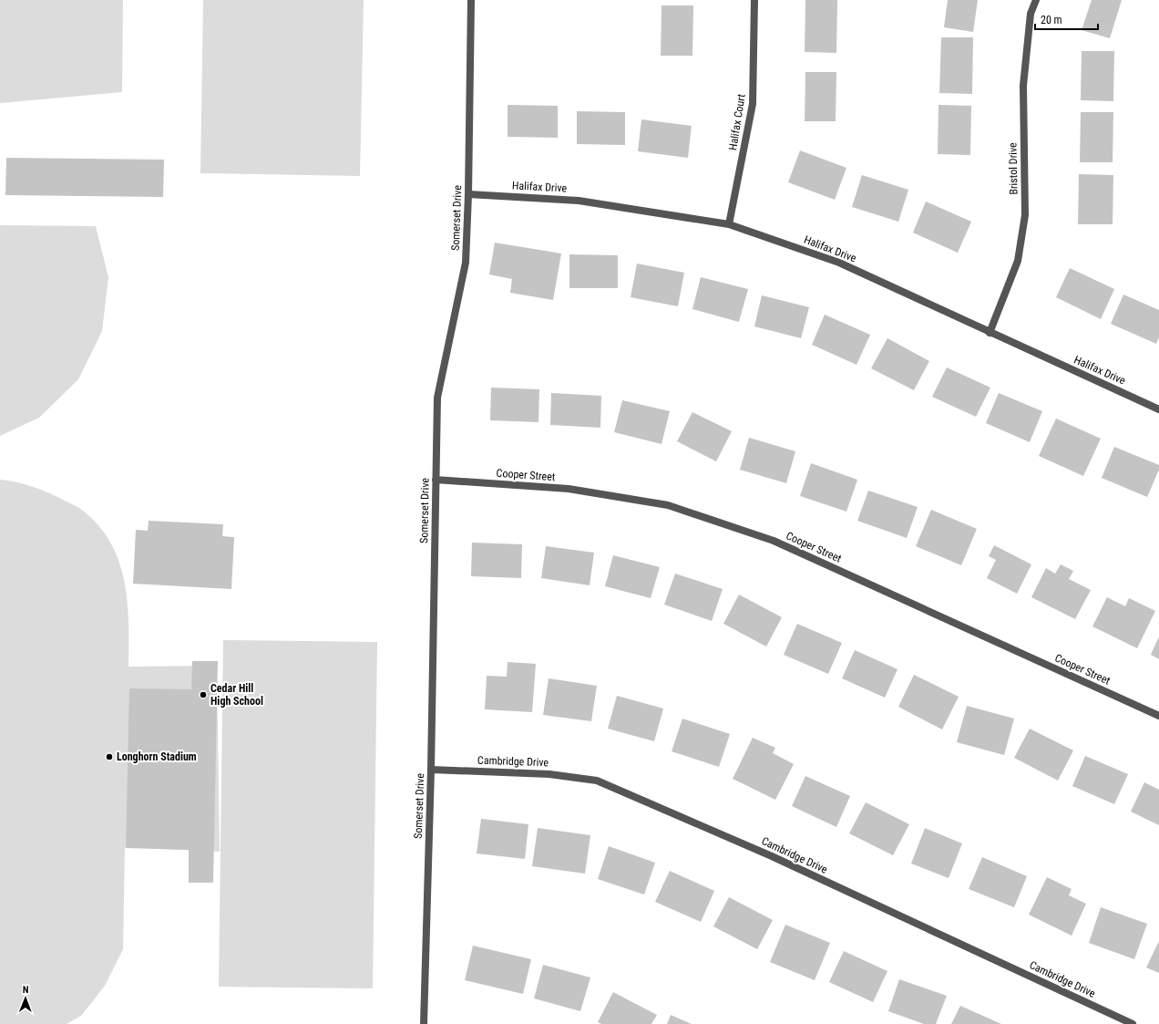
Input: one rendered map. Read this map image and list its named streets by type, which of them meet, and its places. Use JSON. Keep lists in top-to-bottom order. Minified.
{"streets":{"street":["Halifax Court","Bristol Drive","Halifax Drive","Somerset Drive","Cooper Street","Cambridge Drive"]},"crossings":[["Halifax Court","Halifax Drive"],["Bristol Drive","Halifax Drive"],["Halifax Drive","Somerset Drive"],["Somerset Drive","Cooper Street"],["Somerset Drive","Cambridge Drive"]],"places":["Cedar Hill High School","Longhorn Stadium"],"scale_bar":"20 m","north":"top"}
